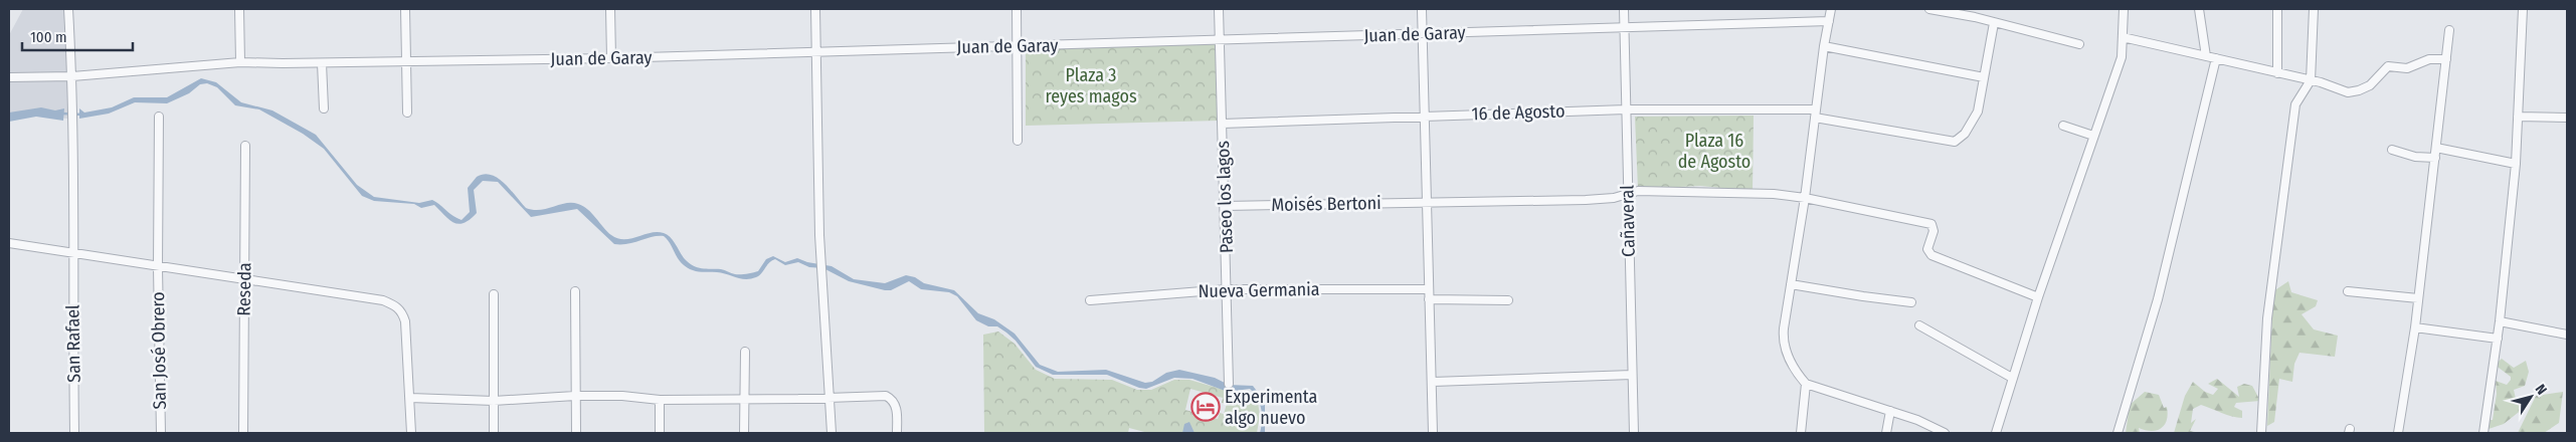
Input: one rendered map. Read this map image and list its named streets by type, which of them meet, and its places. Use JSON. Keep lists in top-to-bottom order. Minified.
{"streets":{"street":["Juan de Garay","16 de Agosto","Paseo los lagos","Moisés Bertoni","Cañaveral","Reseda","Nueva Germania","San Rafael","San José Obrero"]},"crossings":[["Juan de Garay","Paseo los lagos"],["Juan de Garay","Cañaveral"],["Juan de Garay","San Rafael"],["16 de Agosto","Paseo los lagos"],["16 de Agosto","Cañaveral"],["Paseo los lagos","Moisés Bertoni"],["Paseo los lagos","Nueva Germania"],["Moisés Bertoni","Cañaveral"]],"parks":["Plaza 3 reyes magos","Plaza 16 de Agosto"],"places":{"hotel":["Experimenta algo nuevo"]},"scale_bar":"100 m","north":"top right"}
